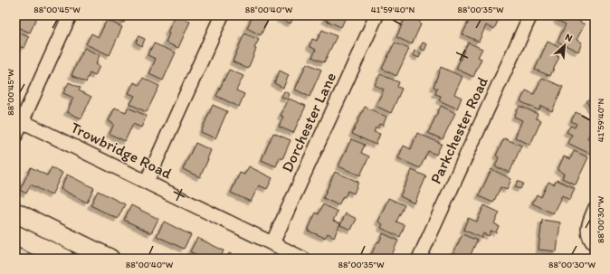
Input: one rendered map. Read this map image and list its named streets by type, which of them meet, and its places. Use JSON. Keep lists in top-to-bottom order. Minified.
{"streets":{"street":["Dorchester Lane","Parkchester Road","Trowbridge Road"]},"crossings":[["Dorchester Lane","Trowbridge Road"]],"north":"top right","coordinates":["88°00'45\"W","88°00'40\"W","41°59'40\"N","88°00'35\"W","88°00'30\"W"]}
